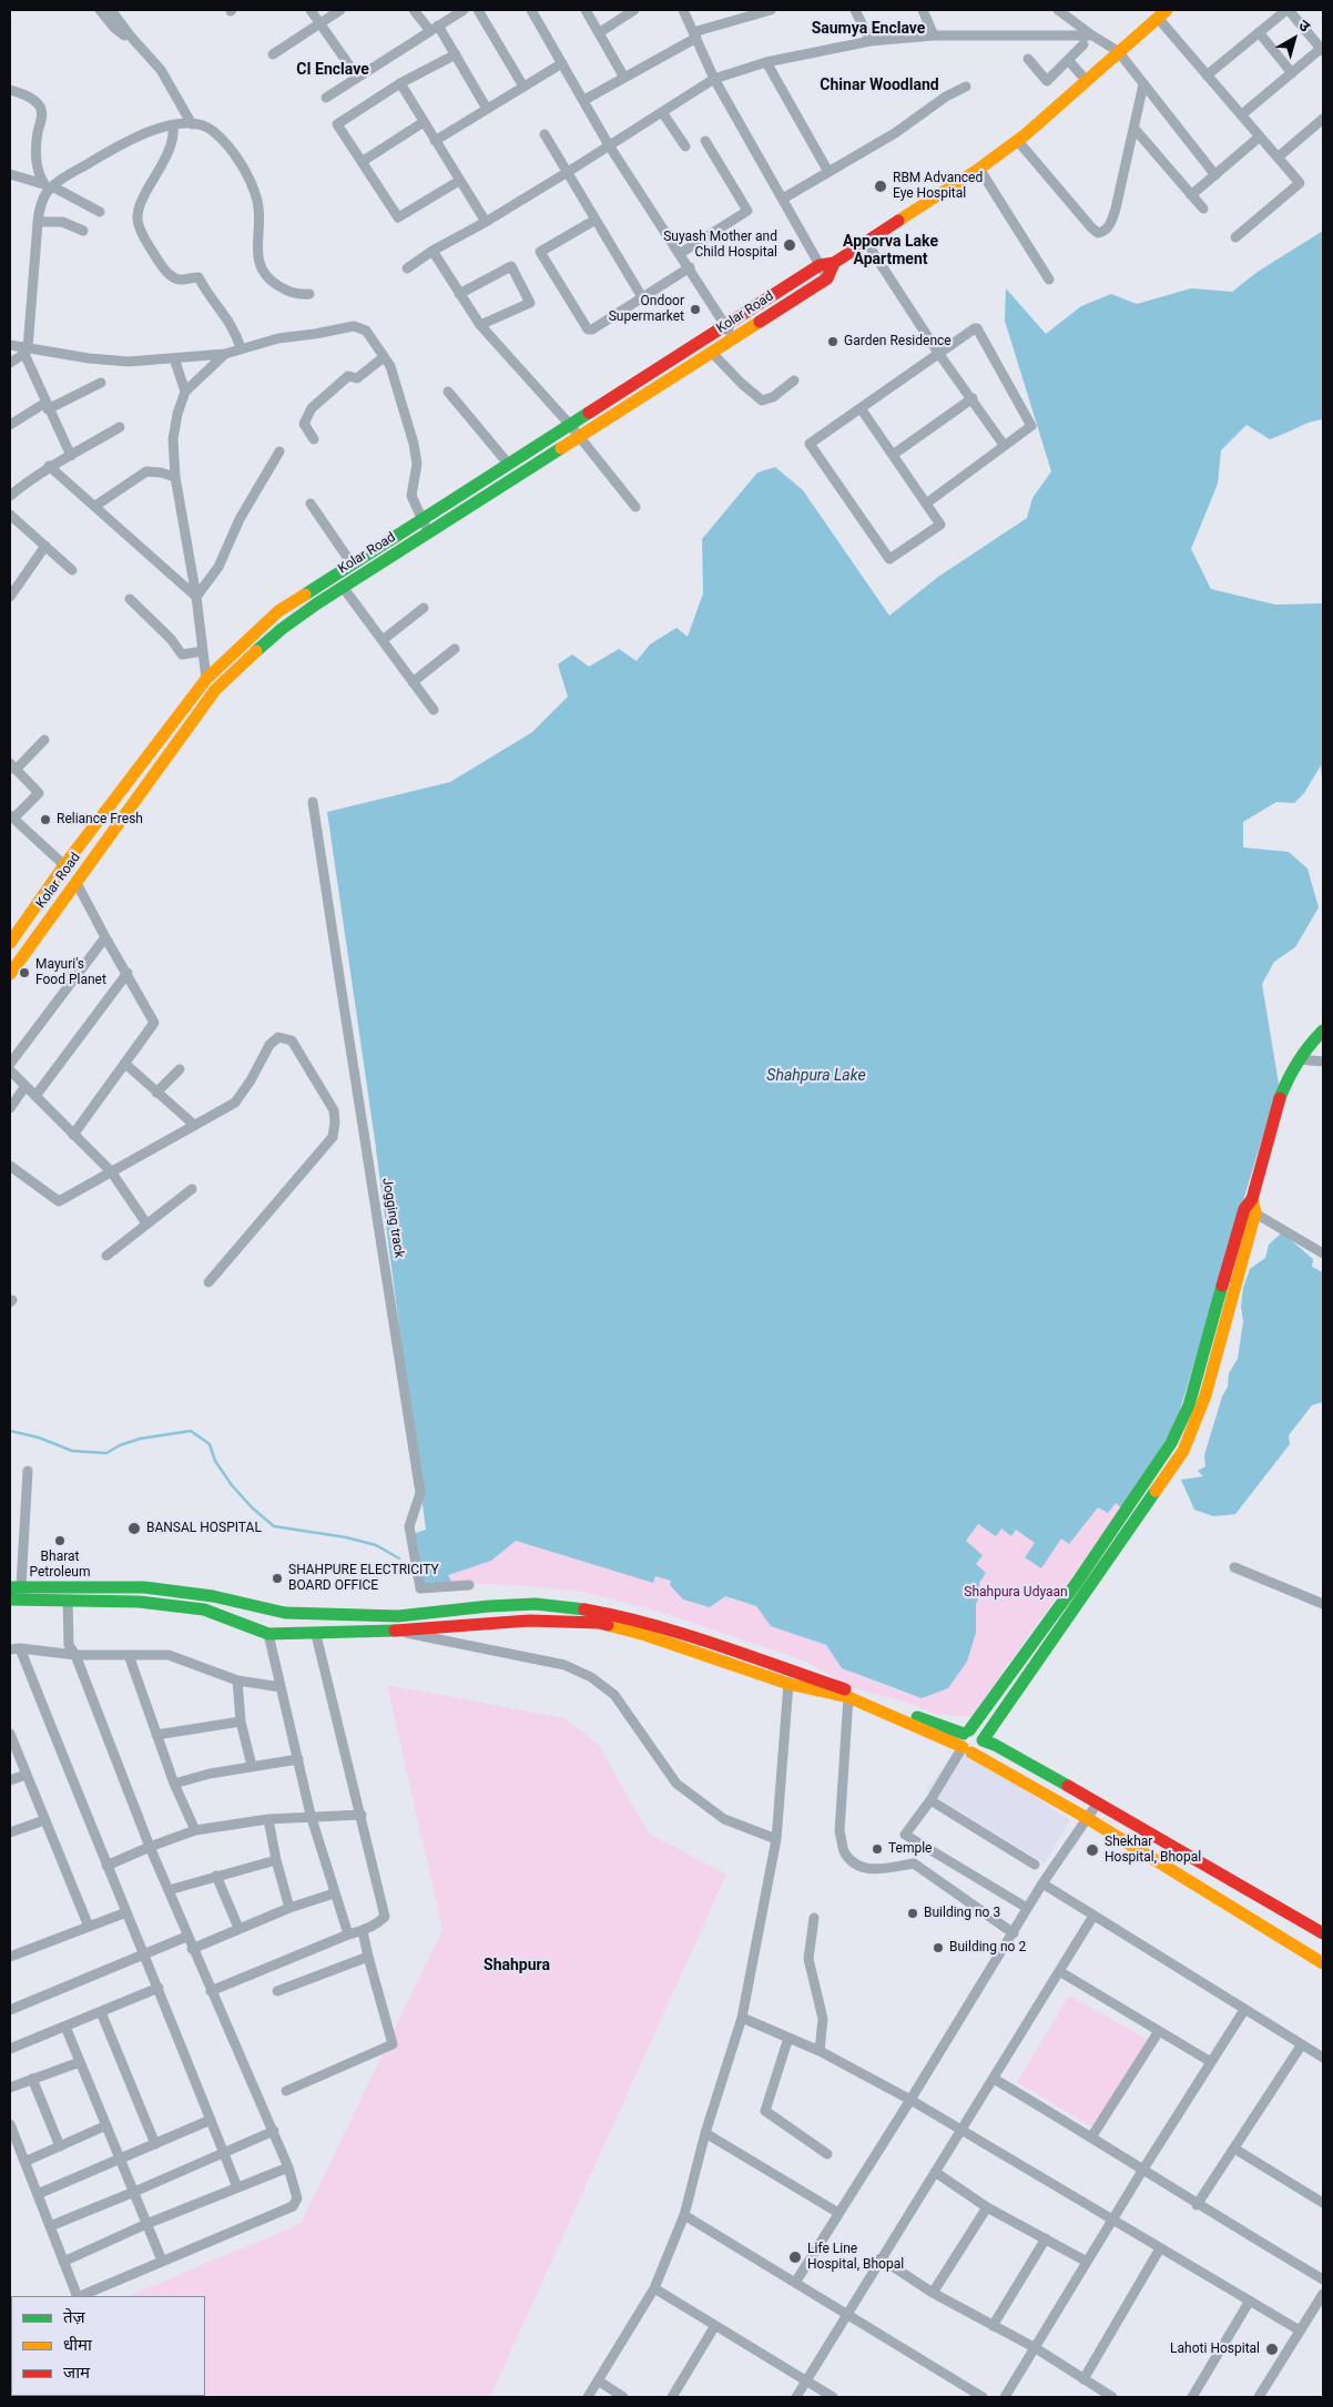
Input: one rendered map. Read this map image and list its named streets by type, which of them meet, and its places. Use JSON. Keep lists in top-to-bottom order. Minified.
{"streets":{"street":["Kolar Road","Jogging track"]},"districts":["Saumya Enclave","CI Enclave","Chinar Woodland","Apporva Lake Apartment","Shahpura"],"water":["Shahpura Lake"],"parks":["Shahpura Udyaan"],"places":["RBM Advanced Eye Hospital","Suyash Mother and Child Hospital","Ondoor Supermarket","Garden Residence","Reliance Fresh","Mayuri's Food Planet","BANSAL HOSPITAL","Bharat Petroleum","SHAHPURE ELECTRICITY BOARD OFFICE","Temple","Shekhar Hospital, Bhopal","Building no 3","Building no 2","Life Line Hospital, Bhopal","Lahoti Hospital"],"legend":["तेज़","धीमा","जाम"],"north":"top right"}
